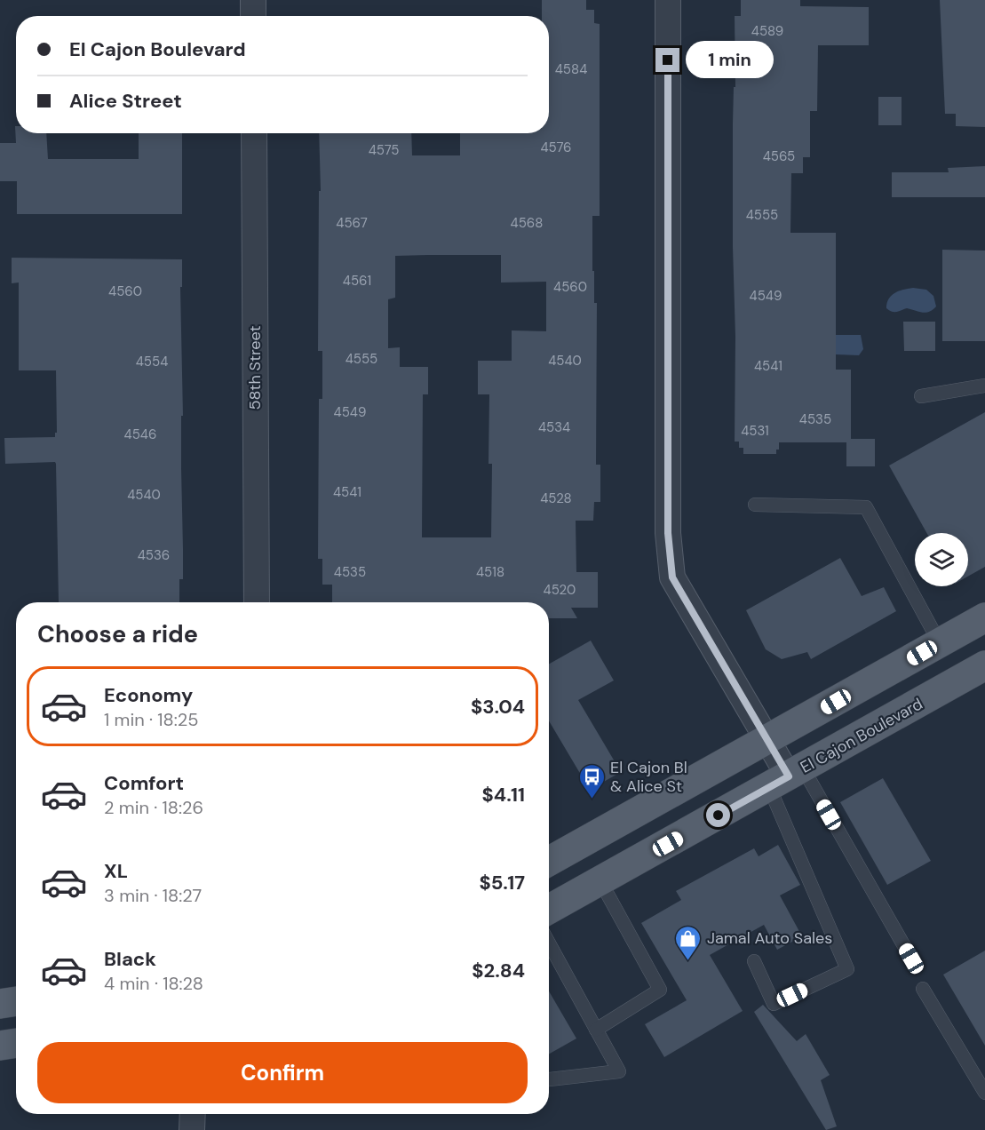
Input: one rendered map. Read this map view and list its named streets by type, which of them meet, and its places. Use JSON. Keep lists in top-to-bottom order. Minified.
{"streets":{"main road":["El Cajon Boulevard"],"street":["58th Street"]},"places":{"bus stop":["El Cajon Bl & Alice St"],"shop":["Jamal Auto Sales"]},"house_numbers":["4589","4584","4576","4575","4565","4555","4567","4568","4561","4560","4560","4549","4555","4540","4554","4541","4549","4535","4534","4531","4546","4541","4540","4528","4536","4535","4518","4520"],"page":{"banner":["El Cajon Boulevard","Alice Street"],"bubble":"1 min","heading":"Choose a ride","list":[{"name":"Economy","note":"1 min · 18:25","value":"$3.04"},{"name":"Comfort","note":"2 min · 18:26","value":"$4.11"},{"name":"XL","note":"3 min · 18:27","value":"$5.17"},{"name":"Black","note":"4 min · 18:28","value":"$2.84"}],"buttons":"Confirm"}}
